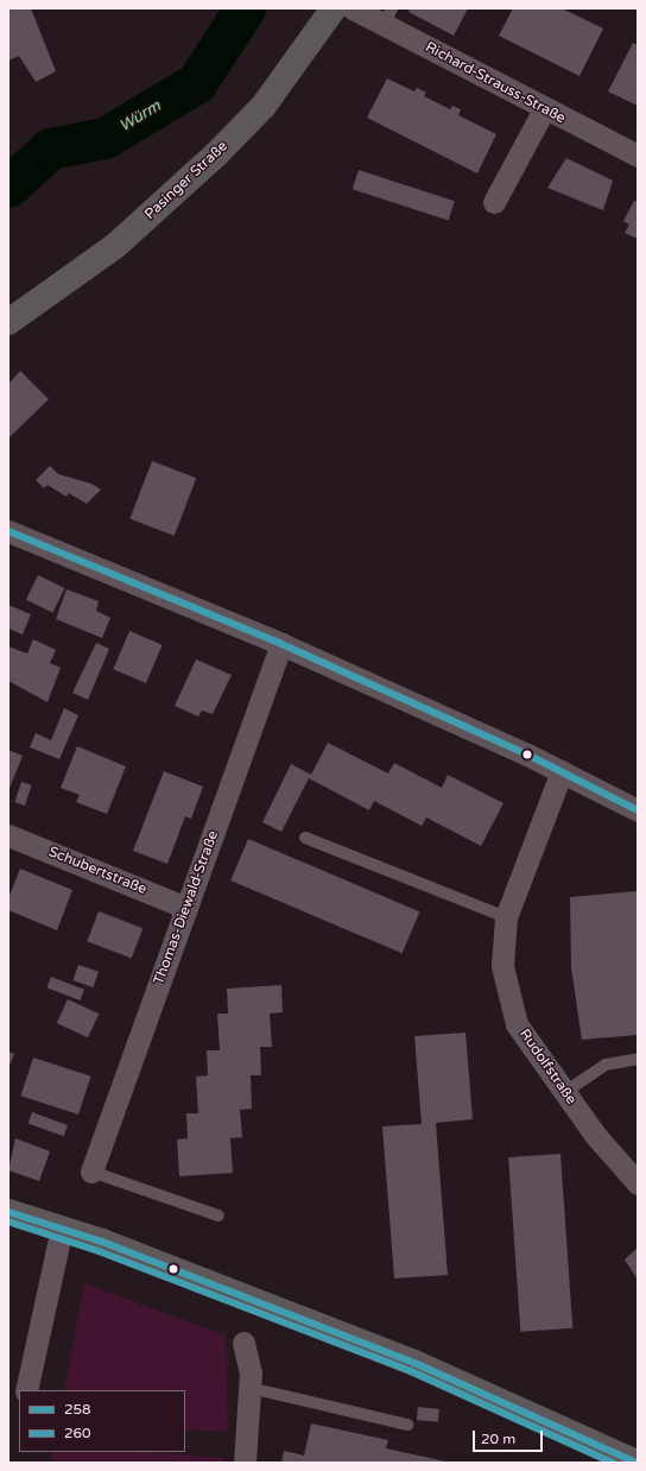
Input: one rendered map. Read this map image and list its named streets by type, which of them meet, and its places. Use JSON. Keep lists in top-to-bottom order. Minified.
{"streets":{"main road":["Pasinger Straße"],"street":["Richard-Strauss-Straße","Schubertstraße","Thomas-Diewald-Straße","Rudolfstraße"]},"crossings":[["Schubertstraße","Thomas-Diewald-Straße"]],"water":["Würm"],"lines":["transit line 258","transit line 260"],"legend":["258","260"],"scale_bar":"20 m"}
